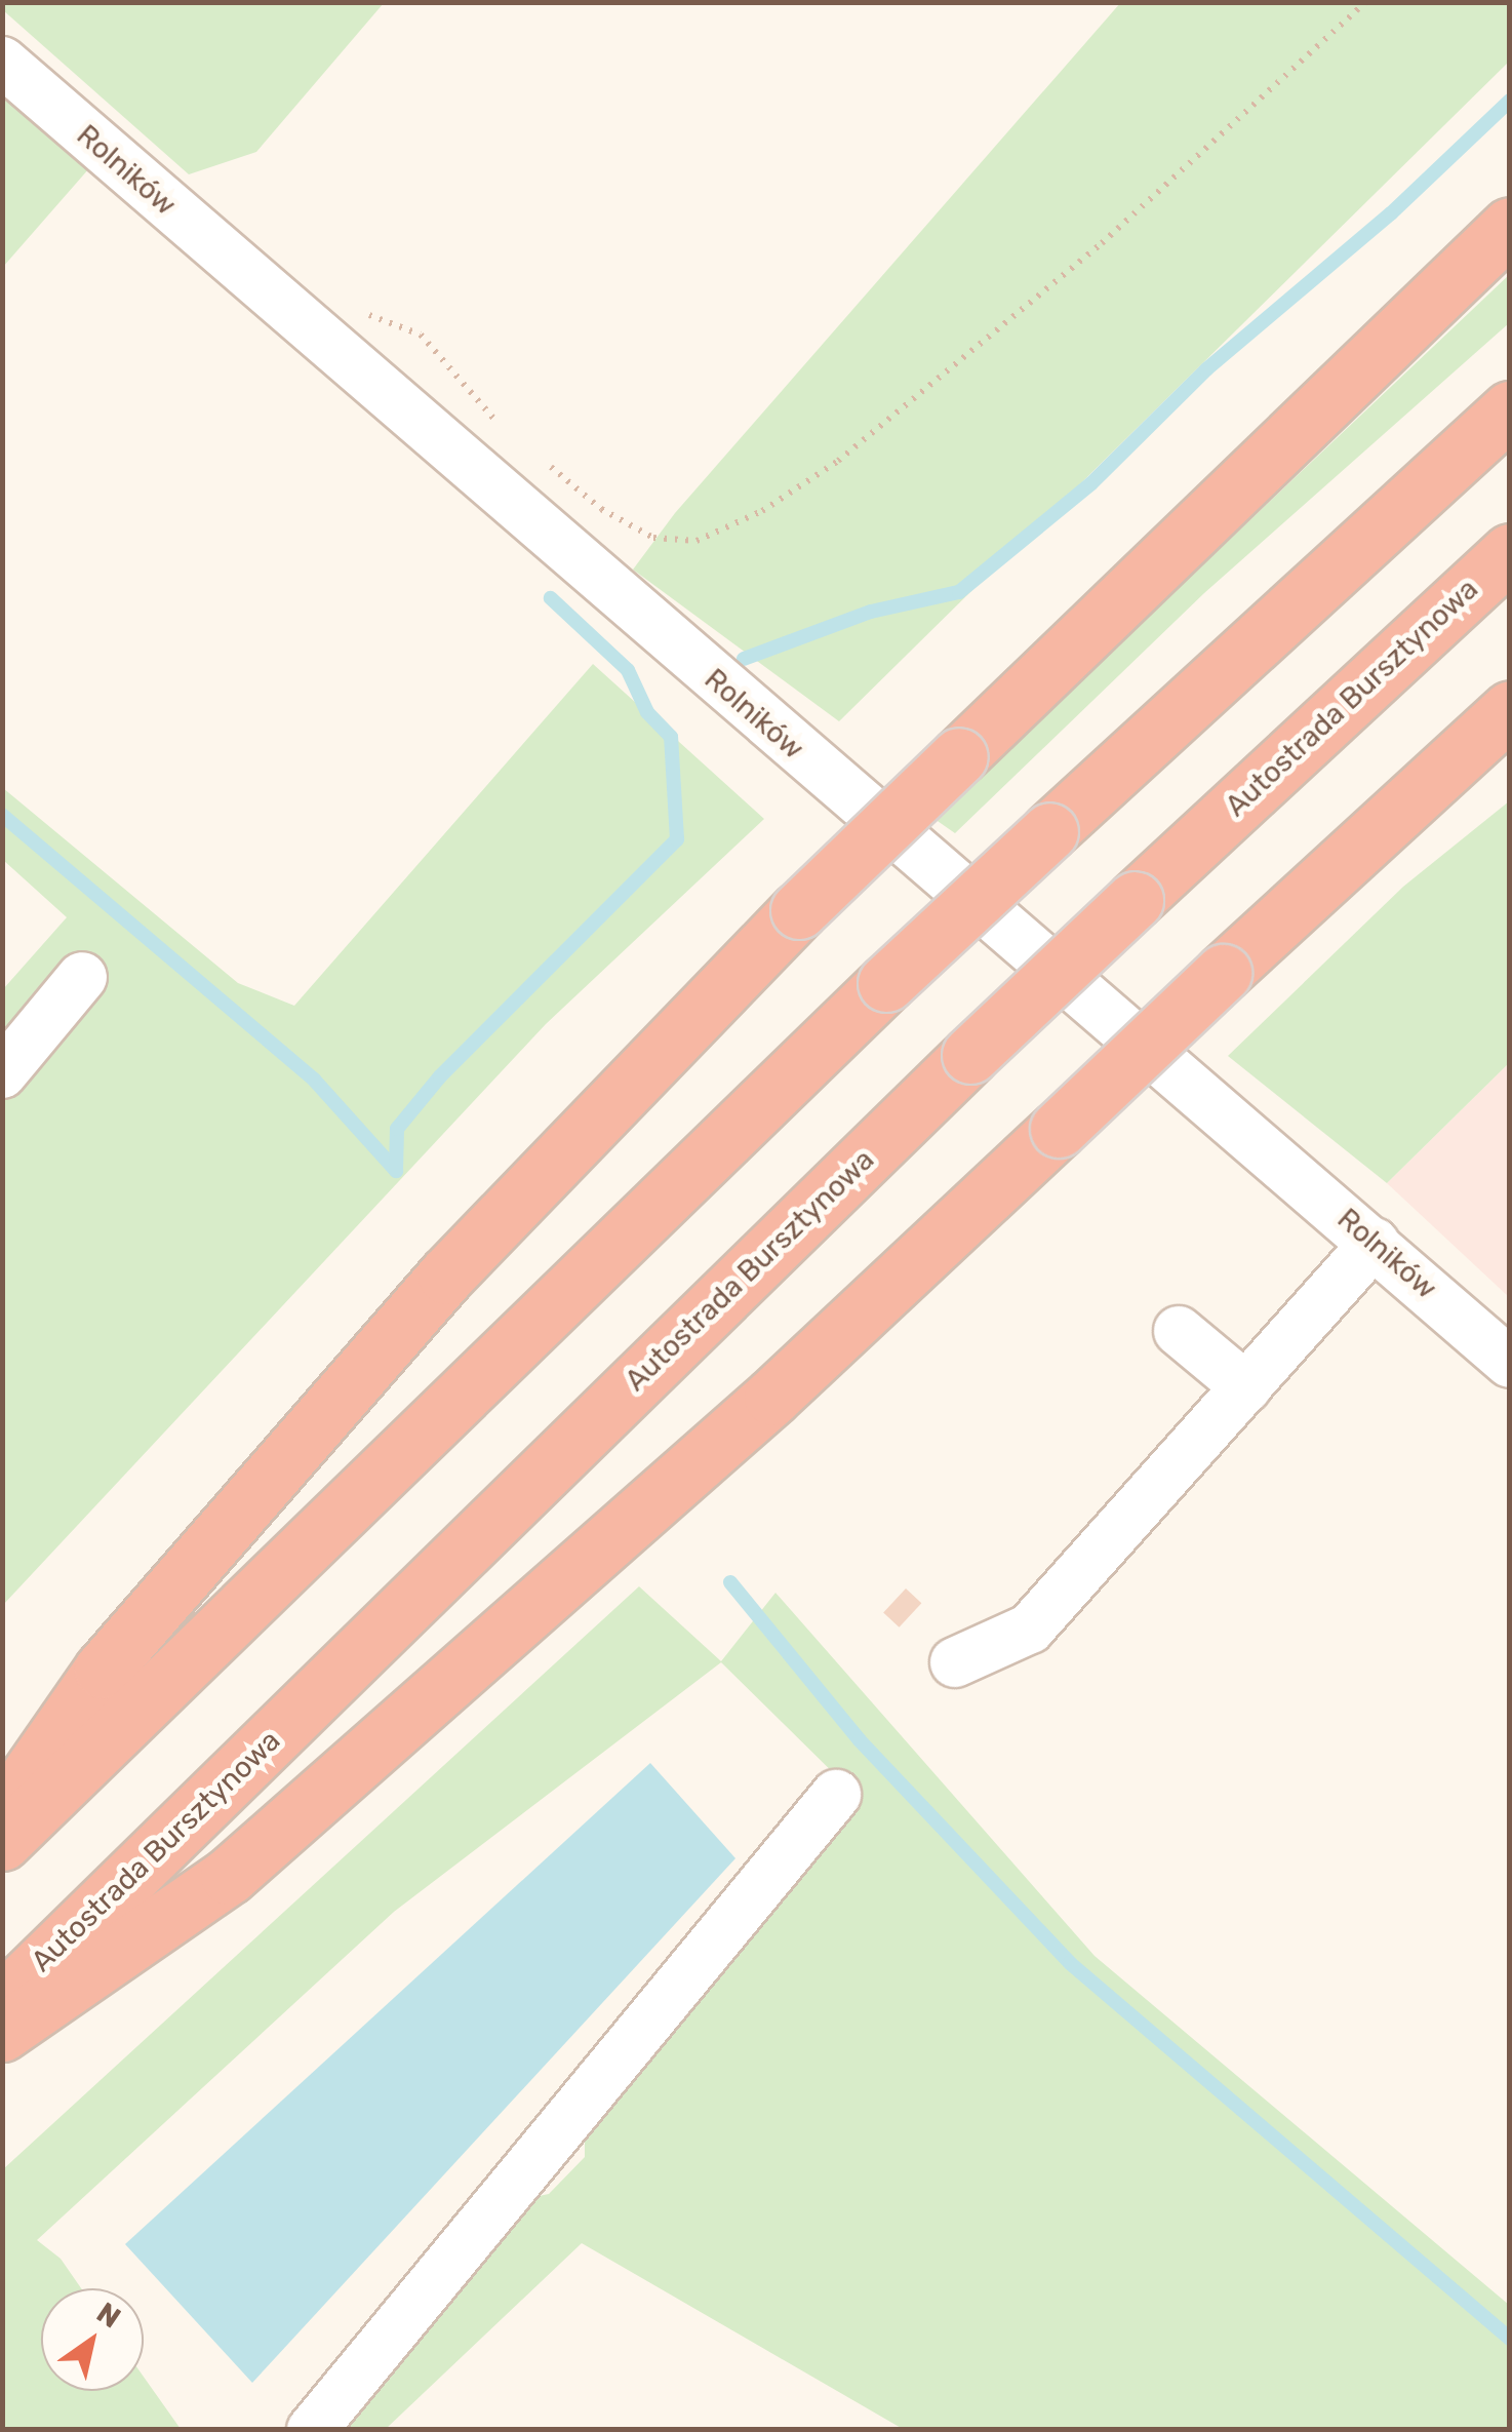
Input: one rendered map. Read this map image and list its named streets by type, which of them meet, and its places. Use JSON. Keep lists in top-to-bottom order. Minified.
{"streets":{"highway":["Autostrada Bursztynowa"],"street":["Rolników"]},"north":"top right"}
